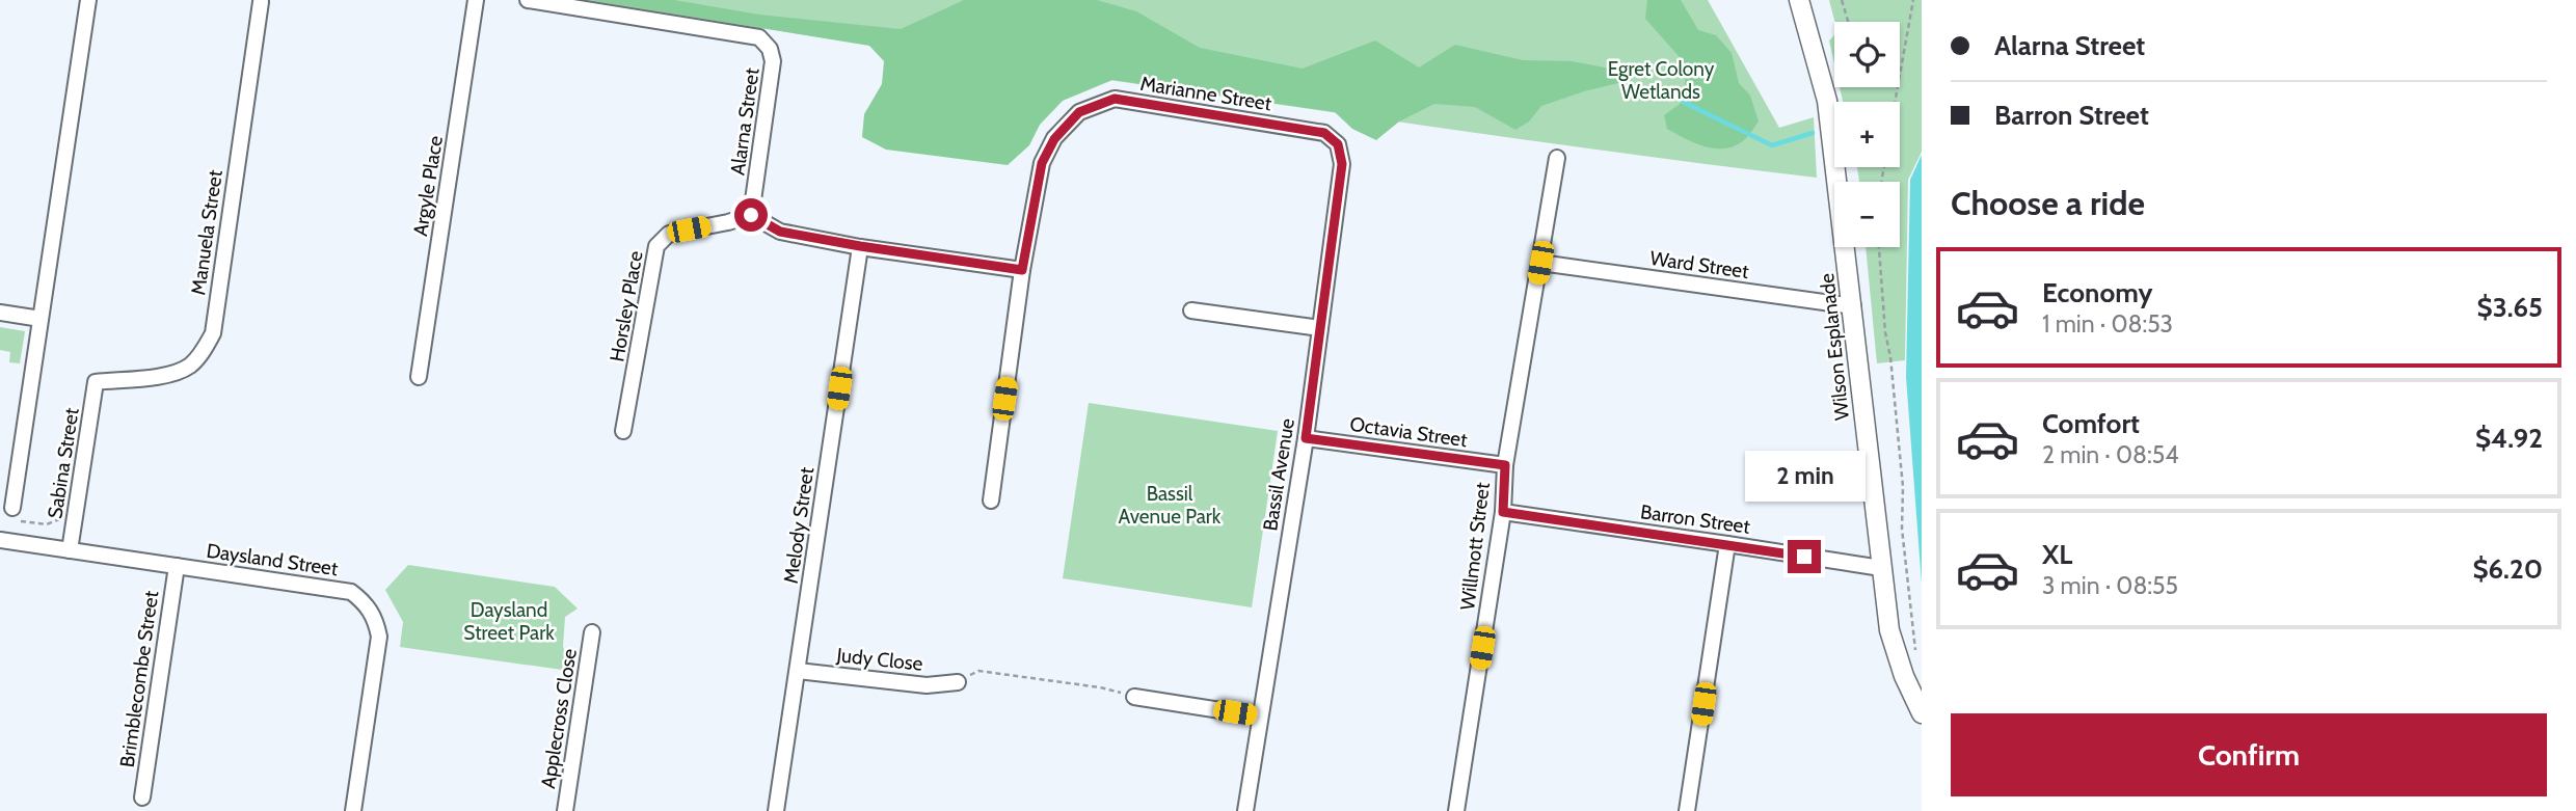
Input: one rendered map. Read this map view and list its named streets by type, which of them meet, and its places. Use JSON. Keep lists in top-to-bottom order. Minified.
{"streets":{"street":["Marianne Street","Alarna Street","Argyle Place","Manuela Street","Ward Street","Horsley Place","Wilson Esplanade","Octavia Street","Sabina Street","Bassil Avenue","Barron Street","Melody Street","Willmott Street","Daysland Street","Judy Close","Brimblecombe Street","Applecross Close"]},"crossings":[["Marianne Street","Bassil Avenue"],["Alarna Street","Horsley Place"],["Manuela Street","Sabina Street"],["Ward Street","Wilson Esplanade"],["Ward Street","Willmott Street"],["Wilson Esplanade","Barron Street"],["Octavia Street","Bassil Avenue"],["Octavia Street","Willmott Street"],["Sabina Street","Daysland Street"],["Barron Street","Willmott Street"],["Melody Street","Judy Close"],["Daysland Street","Brimblecombe Street"]],"parks":["Egret Colony Wetlands","Bassil Avenue Park","Daysland Street Park"],"page":{"banner":["Alarna Street","Barron Street"],"map_buttons":["+","−"],"heading":"Choose a ride","list":[{"name":"Economy","note":"1 min · 08:53","value":"$3.65"},{"name":"Comfort","note":"2 min · 08:54","value":"$4.92"},{"name":"XL","note":"3 min · 08:55","value":"$6.20"}],"bubble":"2 min","buttons":"Confirm"}}
